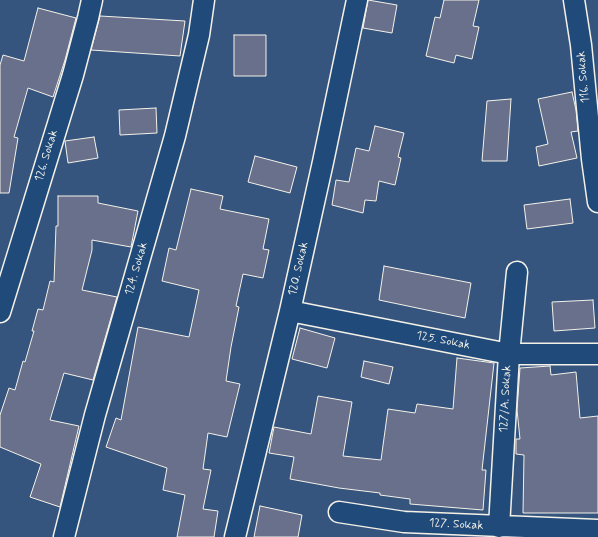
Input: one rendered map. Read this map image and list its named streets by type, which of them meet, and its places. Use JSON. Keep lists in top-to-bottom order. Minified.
{"streets":{"street":["116. Sokak","126. Sokak","124. Sokak","120. Sokak","125. Sokak","127/A. Sokak","127. Sokak"]},"crossings":[["120. Sokak","125. Sokak"],["125. Sokak","127/A. Sokak"],["127/A. Sokak","127. Sokak"]]}
